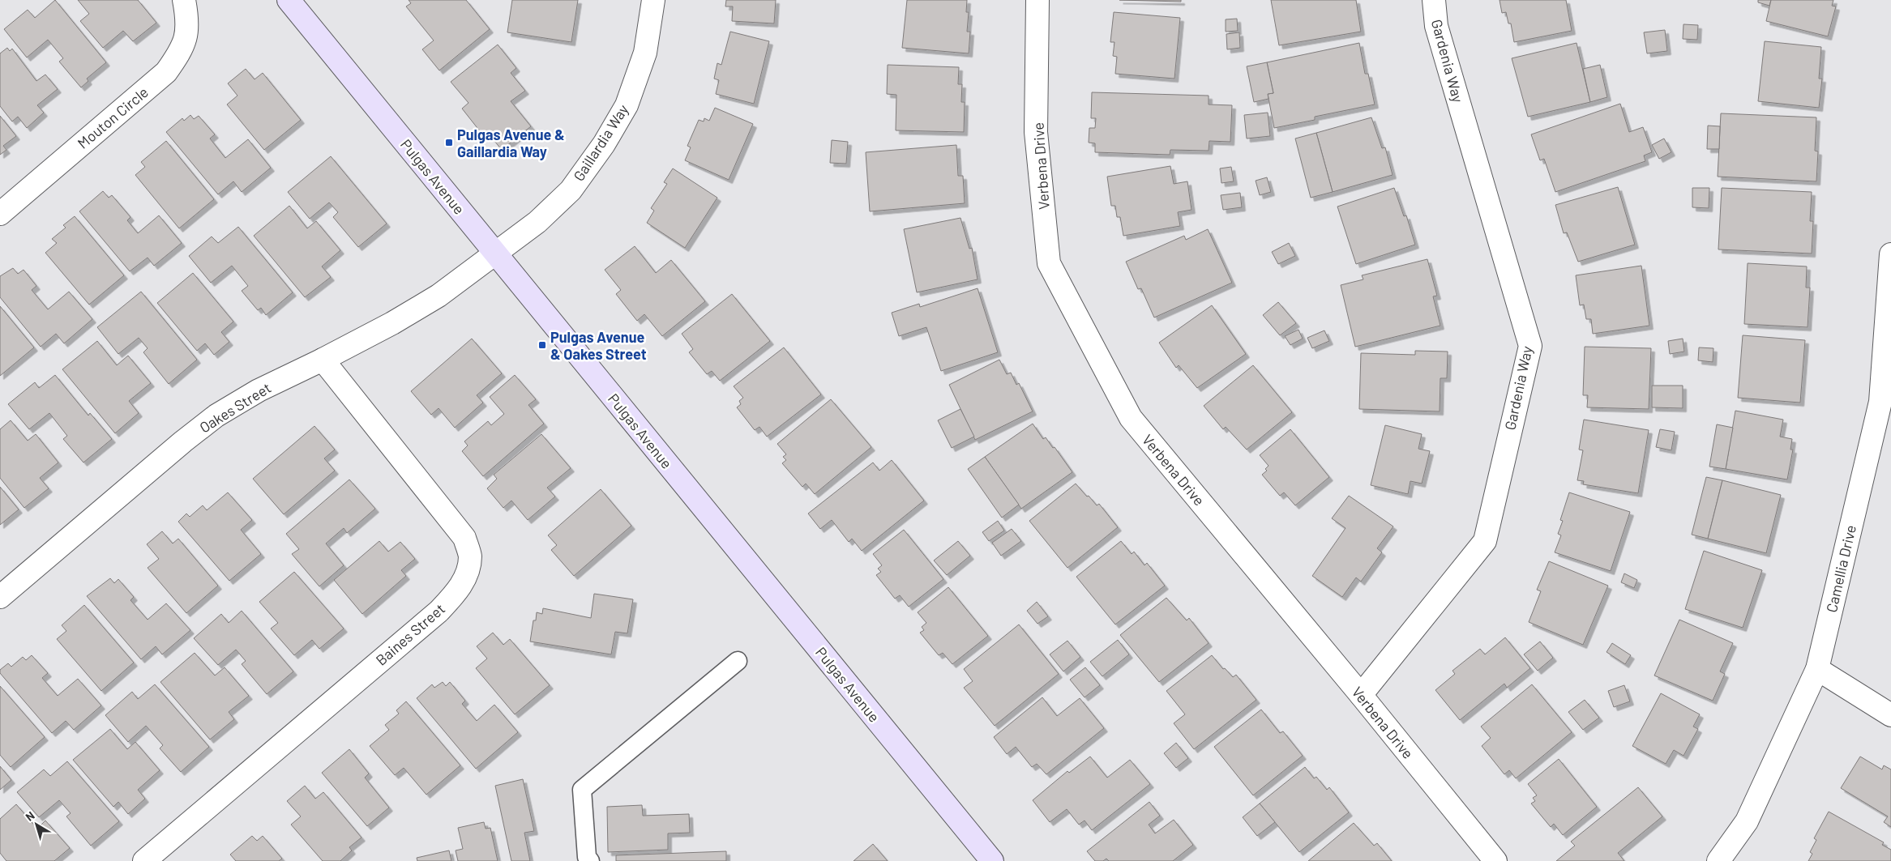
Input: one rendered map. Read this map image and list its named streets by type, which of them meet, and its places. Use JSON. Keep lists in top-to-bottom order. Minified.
{"streets":{"street":["Gardenia Way","Mouton Circle","Gaillardia Way","Verbena Drive","Pulgas Avenue","Oakes Street","Camellia Drive","Baines Street"]},"crossings":[["Gardenia Way","Verbena Drive"],["Gaillardia Way","Pulgas Avenue"],["Gaillardia Way","Oakes Street"],["Pulgas Avenue","Oakes Street"],["Oakes Street","Baines Street"]],"places":{"transit":["Pulgas Avenue & Gaillardia Way","Pulgas Avenue & Oakes Street"]},"north":"top left"}
